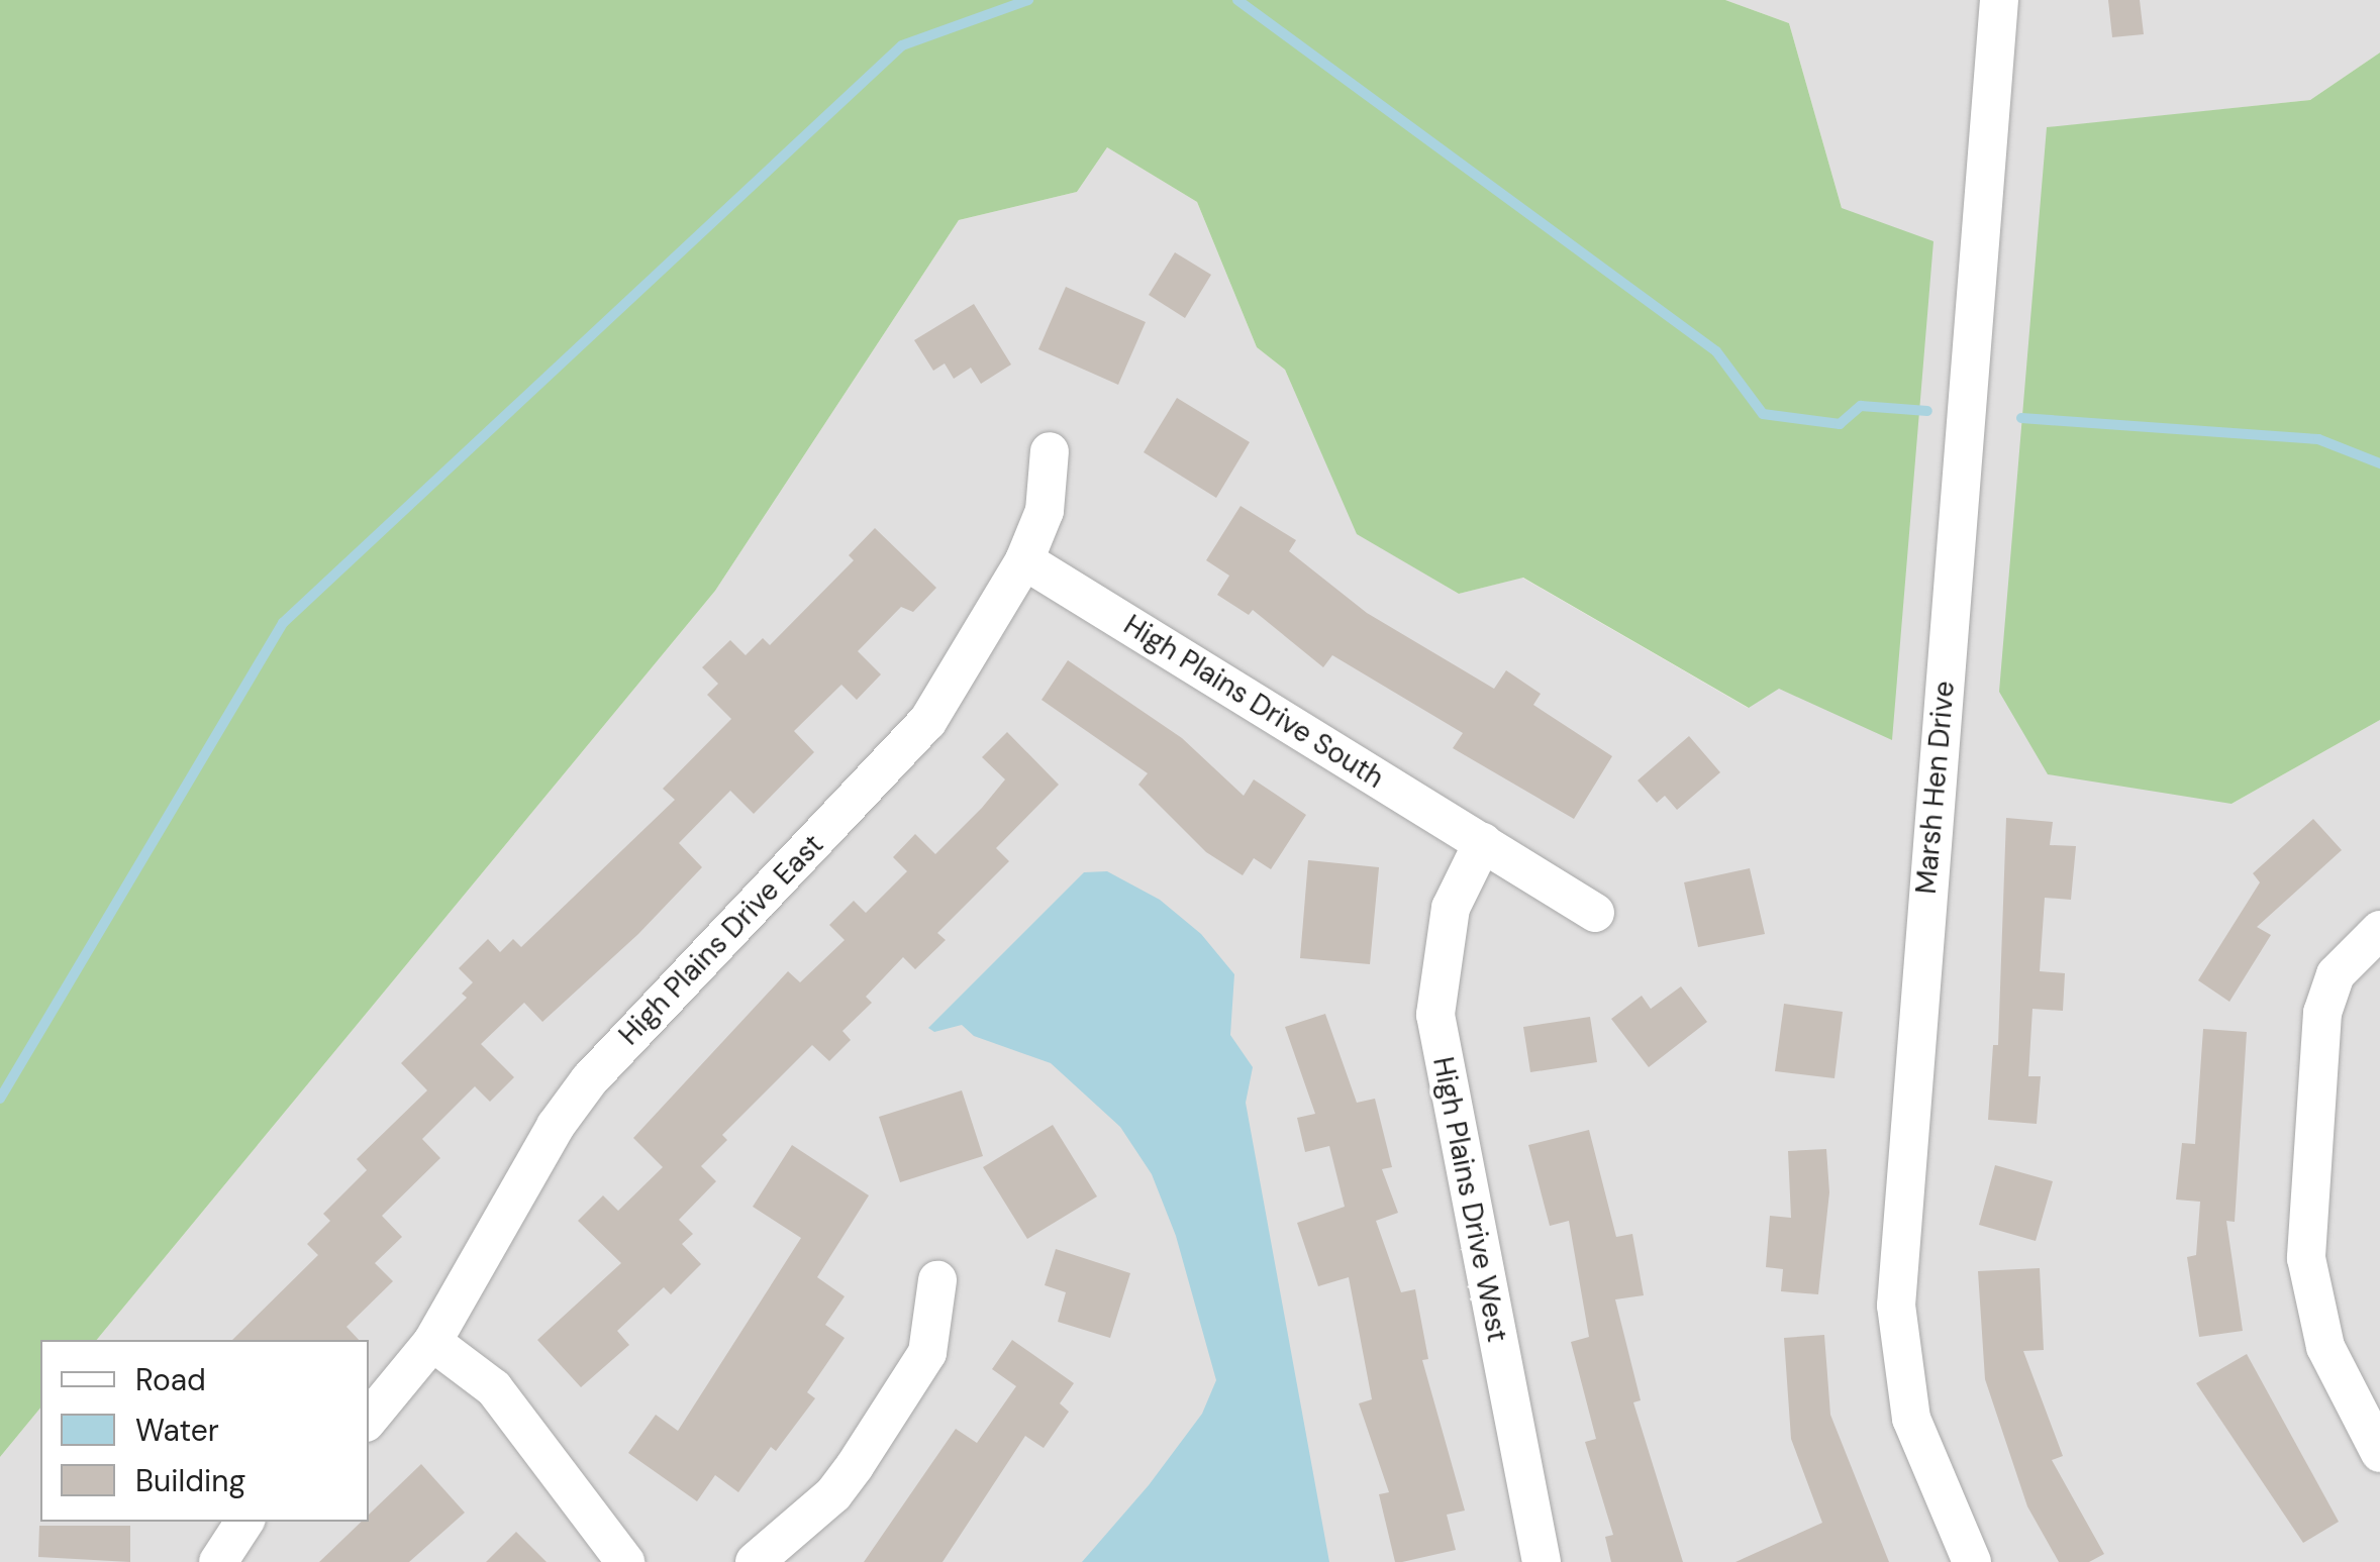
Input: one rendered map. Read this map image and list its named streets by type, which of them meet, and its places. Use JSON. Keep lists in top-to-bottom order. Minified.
{"streets":{"street":["High Plains Drive South","Marsh Hen Drive","High Plains Drive East","High Plains Drive West"]},"crossings":[["High Plains Drive South","High Plains Drive East"],["High Plains Drive South","High Plains Drive West"]],"legend":["Road","Water","Building"]}
